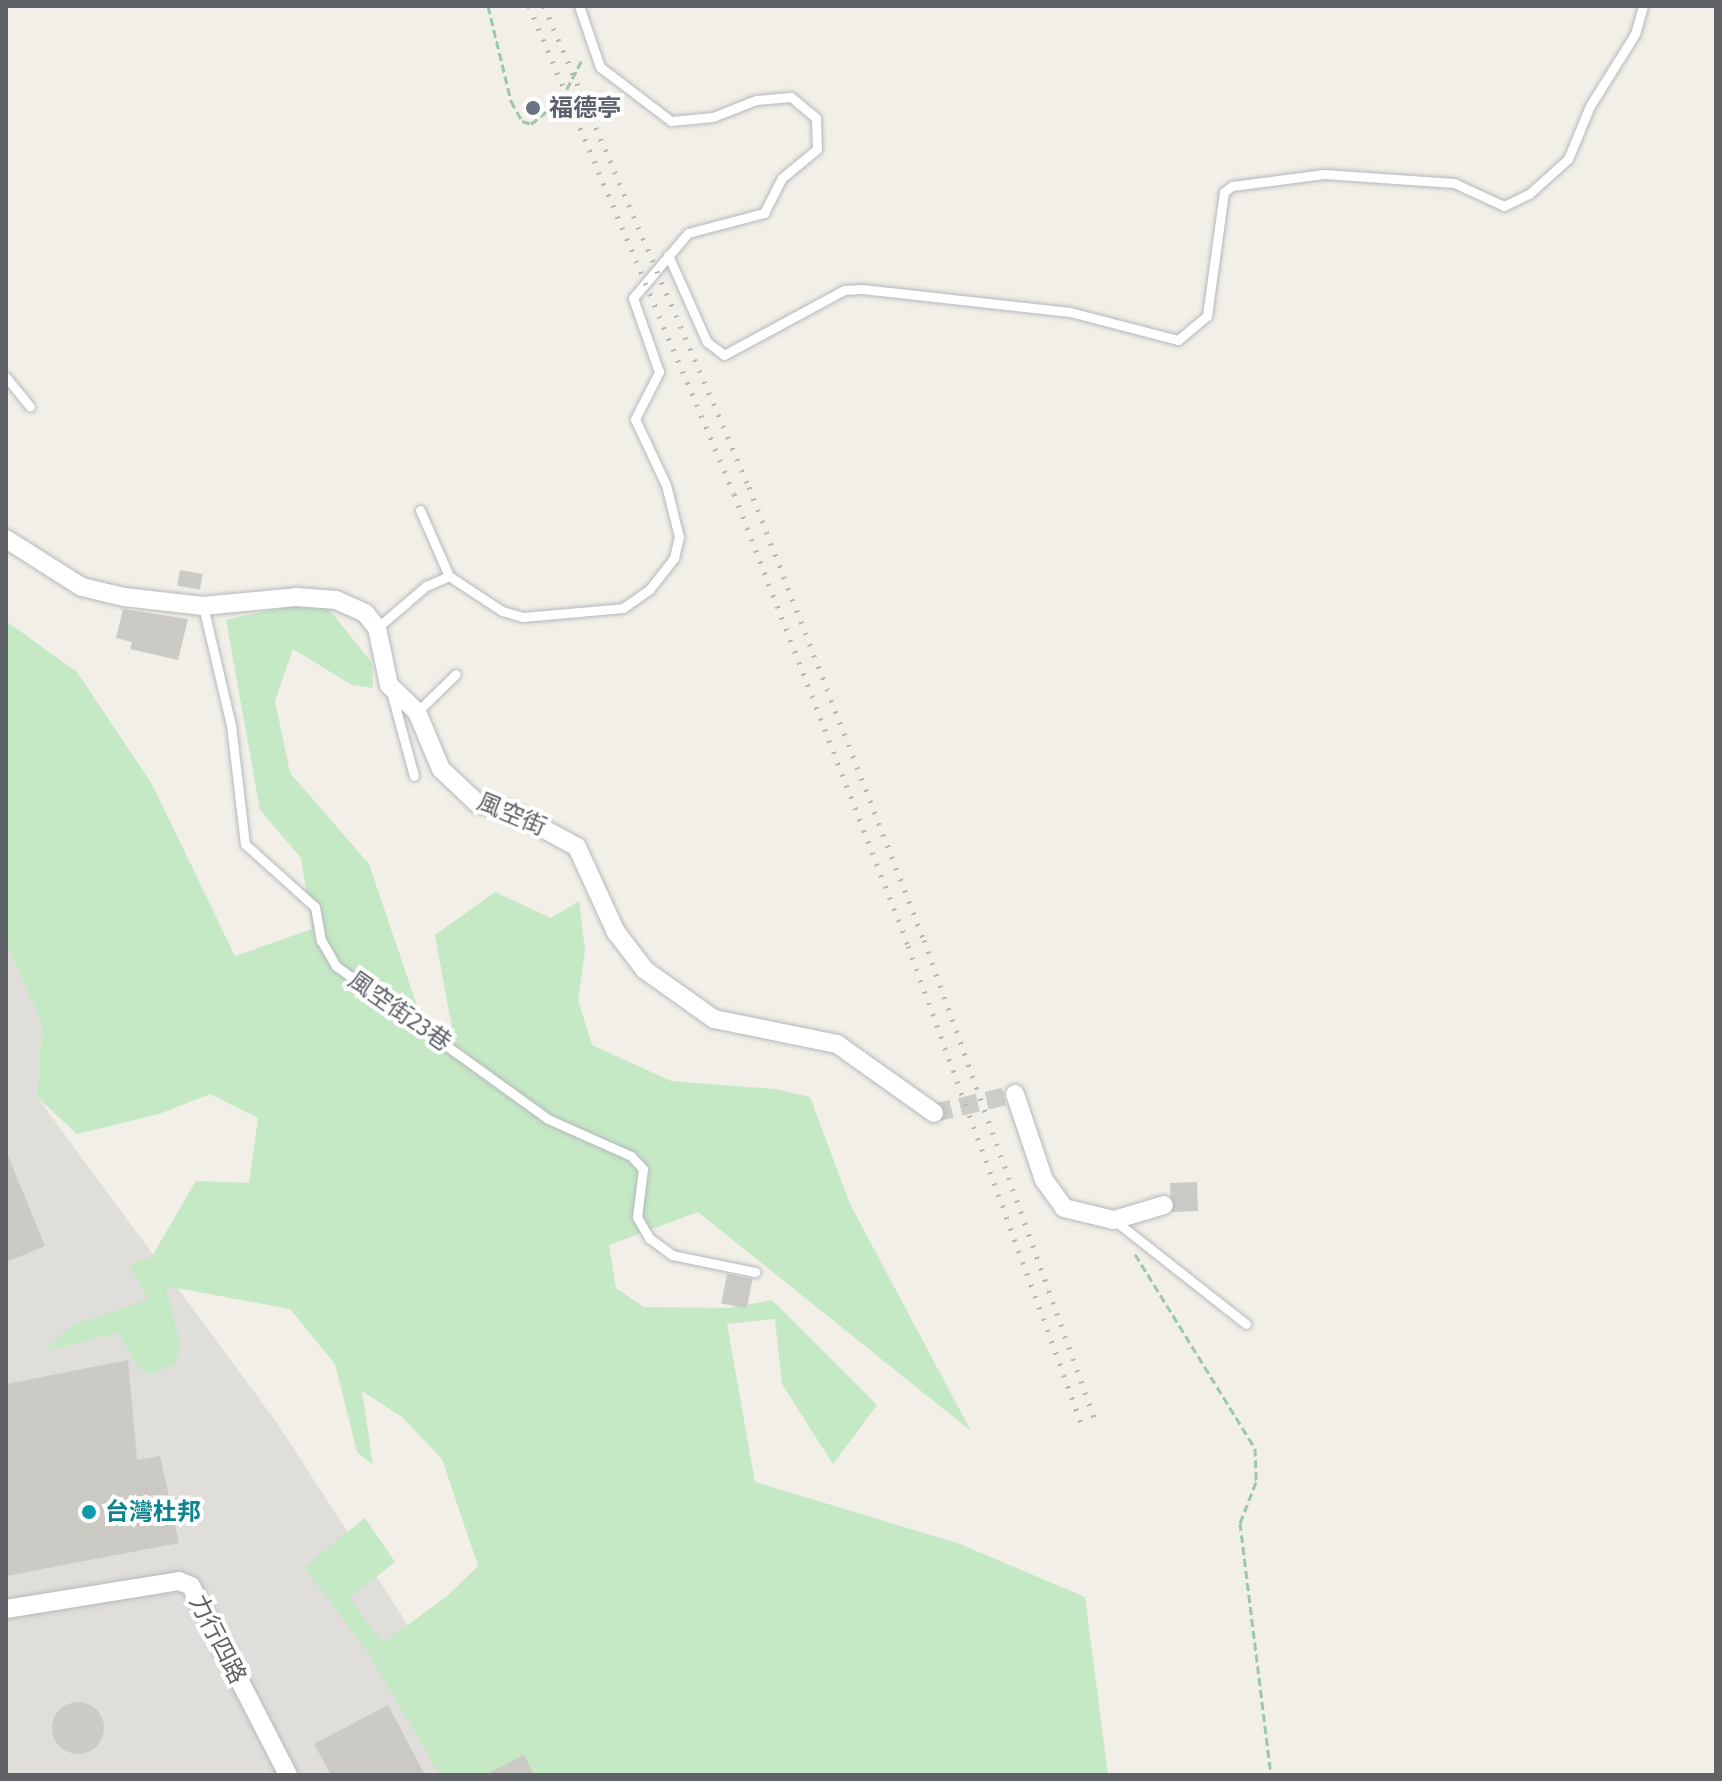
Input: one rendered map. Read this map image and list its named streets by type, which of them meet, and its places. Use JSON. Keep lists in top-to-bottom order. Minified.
{"streets":{"street":["風空街","力行四路"],"lane":["風空街23巷"]},"places":["福德亭","台灣杜邦"]}
